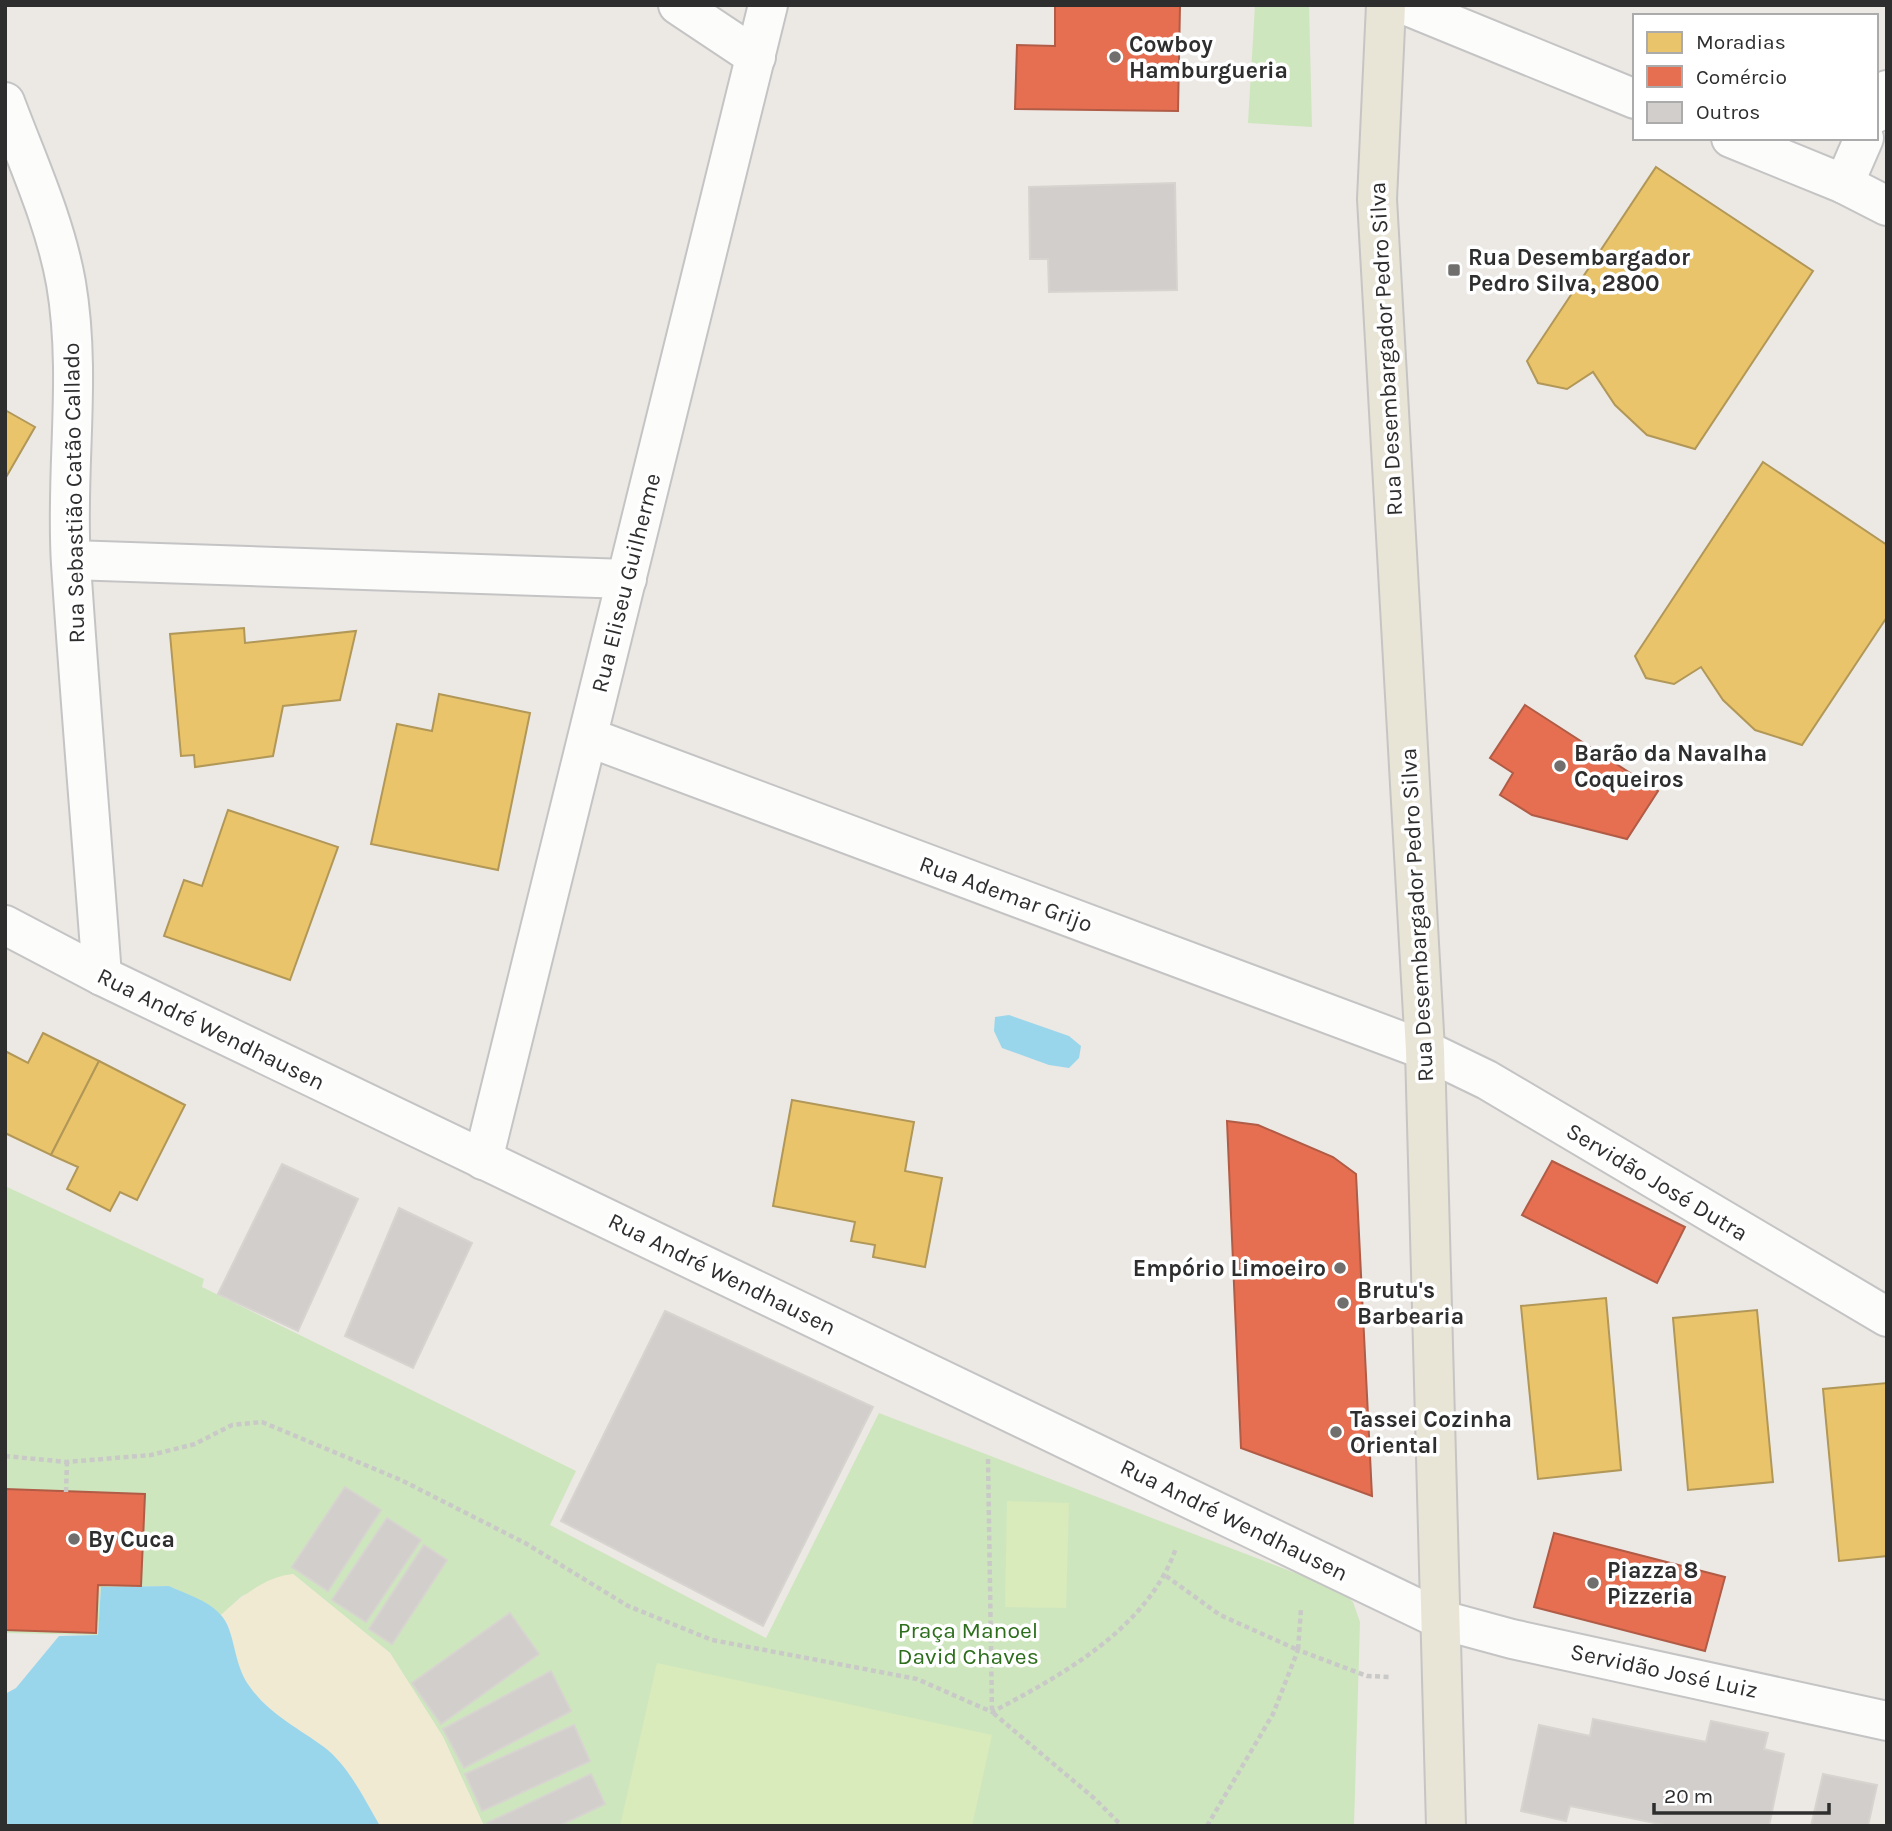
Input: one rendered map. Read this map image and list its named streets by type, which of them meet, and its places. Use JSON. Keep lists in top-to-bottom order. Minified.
{"streets":{"main road":["Rua Desembargador Pedro Silva"],"street":["Rua Sebastião Catão Callado","Rua Eliseu Guilherme","Rua Ademar Grijo","Rua André Wendhausen","Servidão José Dutra","Servidão José Luiz"]},"crossings":[["Rua Desembargador Pedro Silva","Rua Ademar Grijo"],["Rua Desembargador Pedro Silva","Rua André Wendhausen"],["Rua Desembargador Pedro Silva","Servidão José Dutra"],["Rua Desembargador Pedro Silva","Servidão José Luiz"],["Rua Sebastião Catão Callado","Rua André Wendhausen"],["Rua Eliseu Guilherme","Rua Ademar Grijo"],["Rua Eliseu Guilherme","Rua André Wendhausen"],["Rua Ademar Grijo","Servidão José Dutra"],["Rua André Wendhausen","Servidão José Luiz"]],"parks":["Praça Manoel David Chaves"],"places":{"other":["Cowboy Hamburgueria","Barão da Navalha Coqueiros","Empório Limoeiro","Brutu's Barbearia","Tassei Cozinha Oriental","By Cuca","Piazza 8 Pizzeria"],"transit":["Rua Desembargador Pedro Silva, 2800"]},"legend":["Moradias","Comércio","Outros"],"scale_bar":"20 m"}
